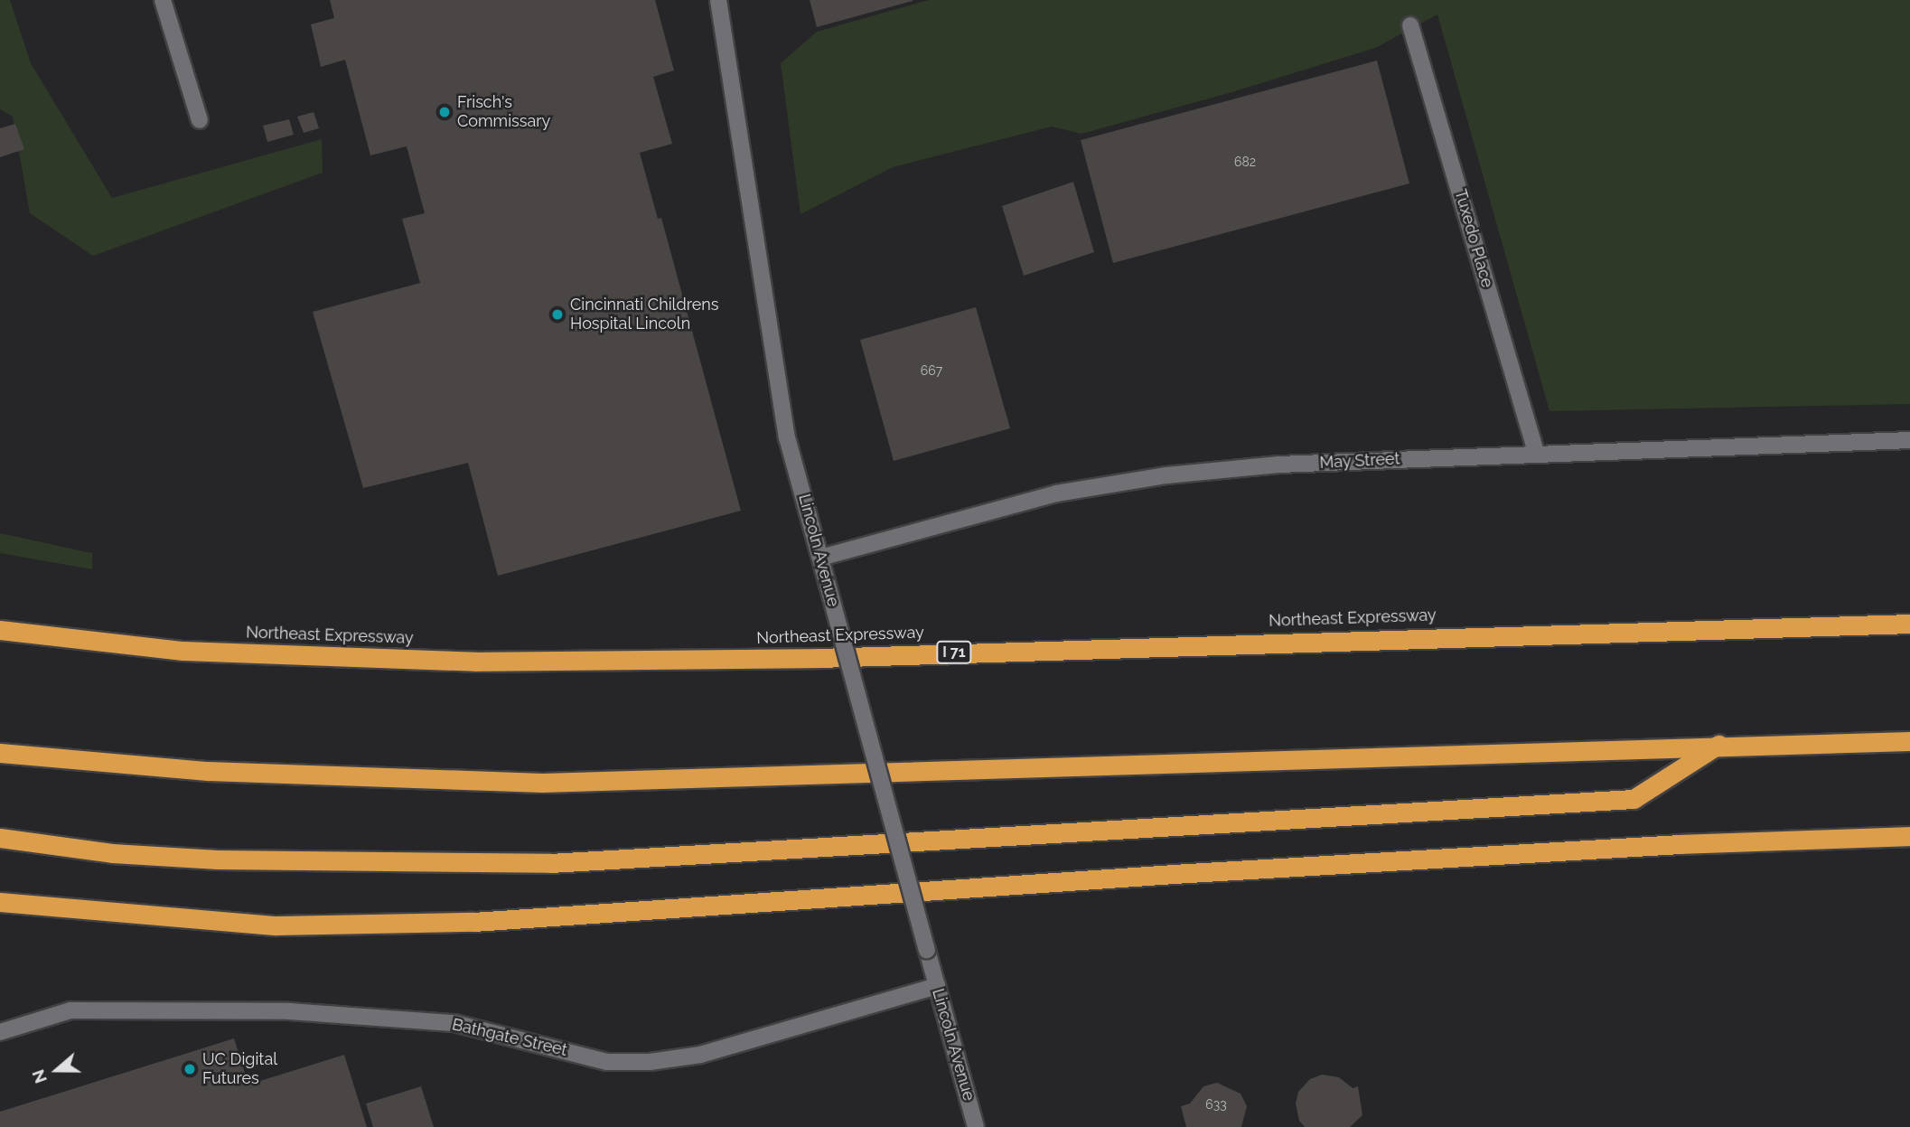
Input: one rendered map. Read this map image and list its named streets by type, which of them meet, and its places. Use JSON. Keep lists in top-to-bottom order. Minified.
{"streets":{"highway":["Northeast Expressway","I 71"],"street":["Tuxedo Place","May Street","Lincoln Avenue","Bathgate Street"]},"crossings":[["Tuxedo Place","May Street"],["May Street","Lincoln Avenue"],["Lincoln Avenue","Bathgate Street"]],"places":["Frisch's Commissary","Cincinnati Childrens Hospital Lincoln","UC Digital Futures"],"house_numbers":["682","667","633"],"north":"left"}
